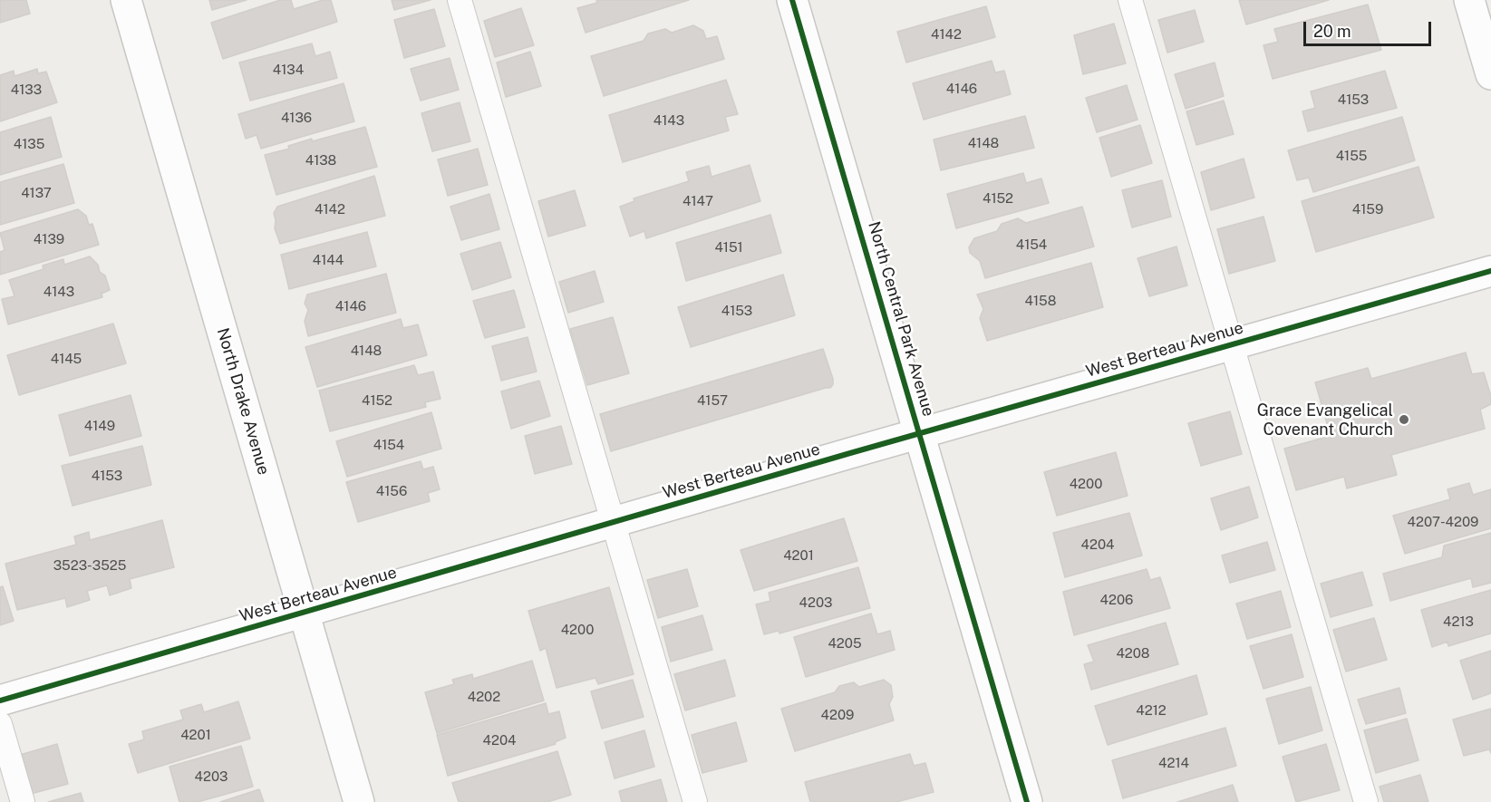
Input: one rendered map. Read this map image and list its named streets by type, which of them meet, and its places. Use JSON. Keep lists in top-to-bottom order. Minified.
{"streets":{"street":["North Central Park Avenue","West Berteau Avenue","North Drake Avenue"]},"crossings":[["North Central Park Avenue","West Berteau Avenue"],["West Berteau Avenue","North Drake Avenue"]],"places":["Grace Evangelical Covenant Church"],"house_numbers":["4142","4134","4146","4133","4153","4136","4143","4148","4135","4155","4138","4137","4152","4147","4142","4159","4139","4154","4151","4144","4143","4158","4146","4153","4148","4145","4152","4157","4149","4154","4153","4200","4156","4207-4209","4204","4201","3523-3525","4206","4203","4213","4200","4205","4208","4202","4212","4209","4201","4204","4214","4203"],"scale_bar":"20 m"}
